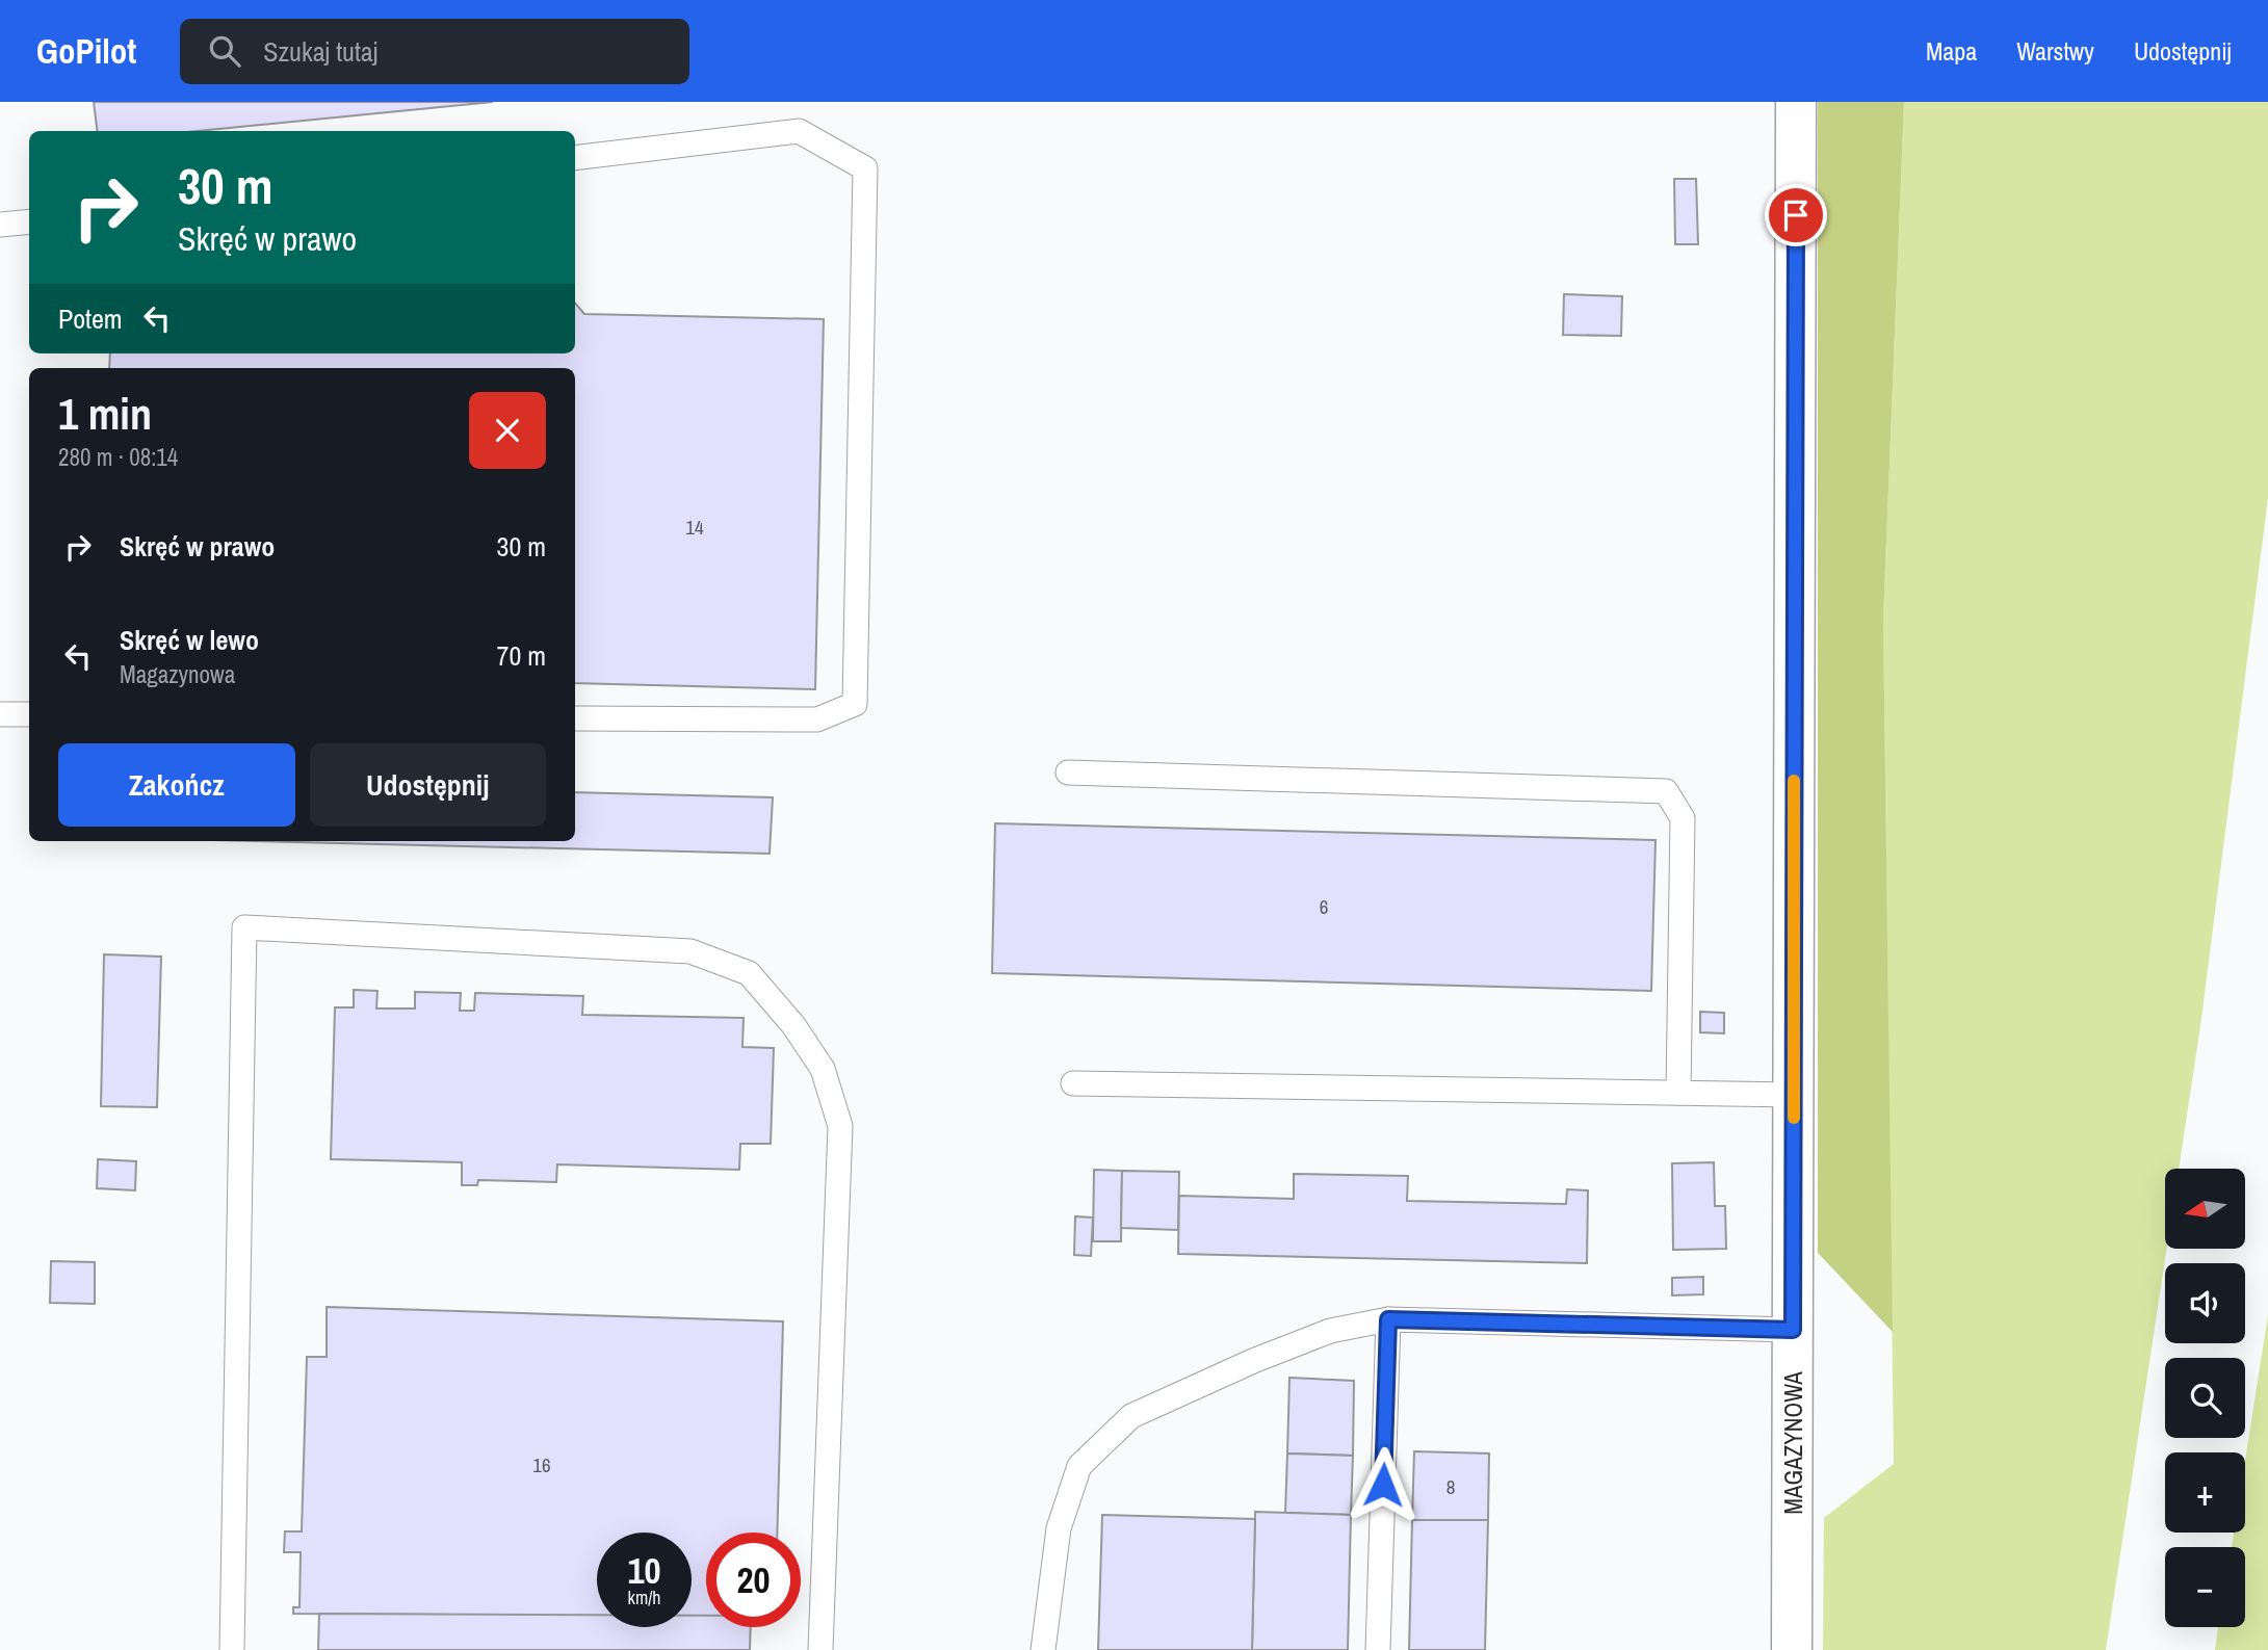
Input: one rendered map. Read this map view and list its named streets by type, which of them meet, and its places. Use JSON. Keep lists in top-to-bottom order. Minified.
{"streets":{"street":["MAGAZYNOWA"]},"house_numbers":["14","6","16","8"],"north":"left","page":{"header":"GoPilot","search":"Szukaj tutaj","nav":["Mapa","Warstwy","Udostępnij"],"turn":["30 m","Skręć w prawo"],"then":"Potem","heading":["1 min","280 m · 08:14"],"list":[{"name":"Skręć w prawo","value":"30 m"},{"name":"Skręć w lewo","note":"Magazynowa","value":"70 m"}],"buttons":["Zakończ","Udostępnij"],"map_buttons":["+","−"],"speed":"10 km/h","limit":"20"}}
